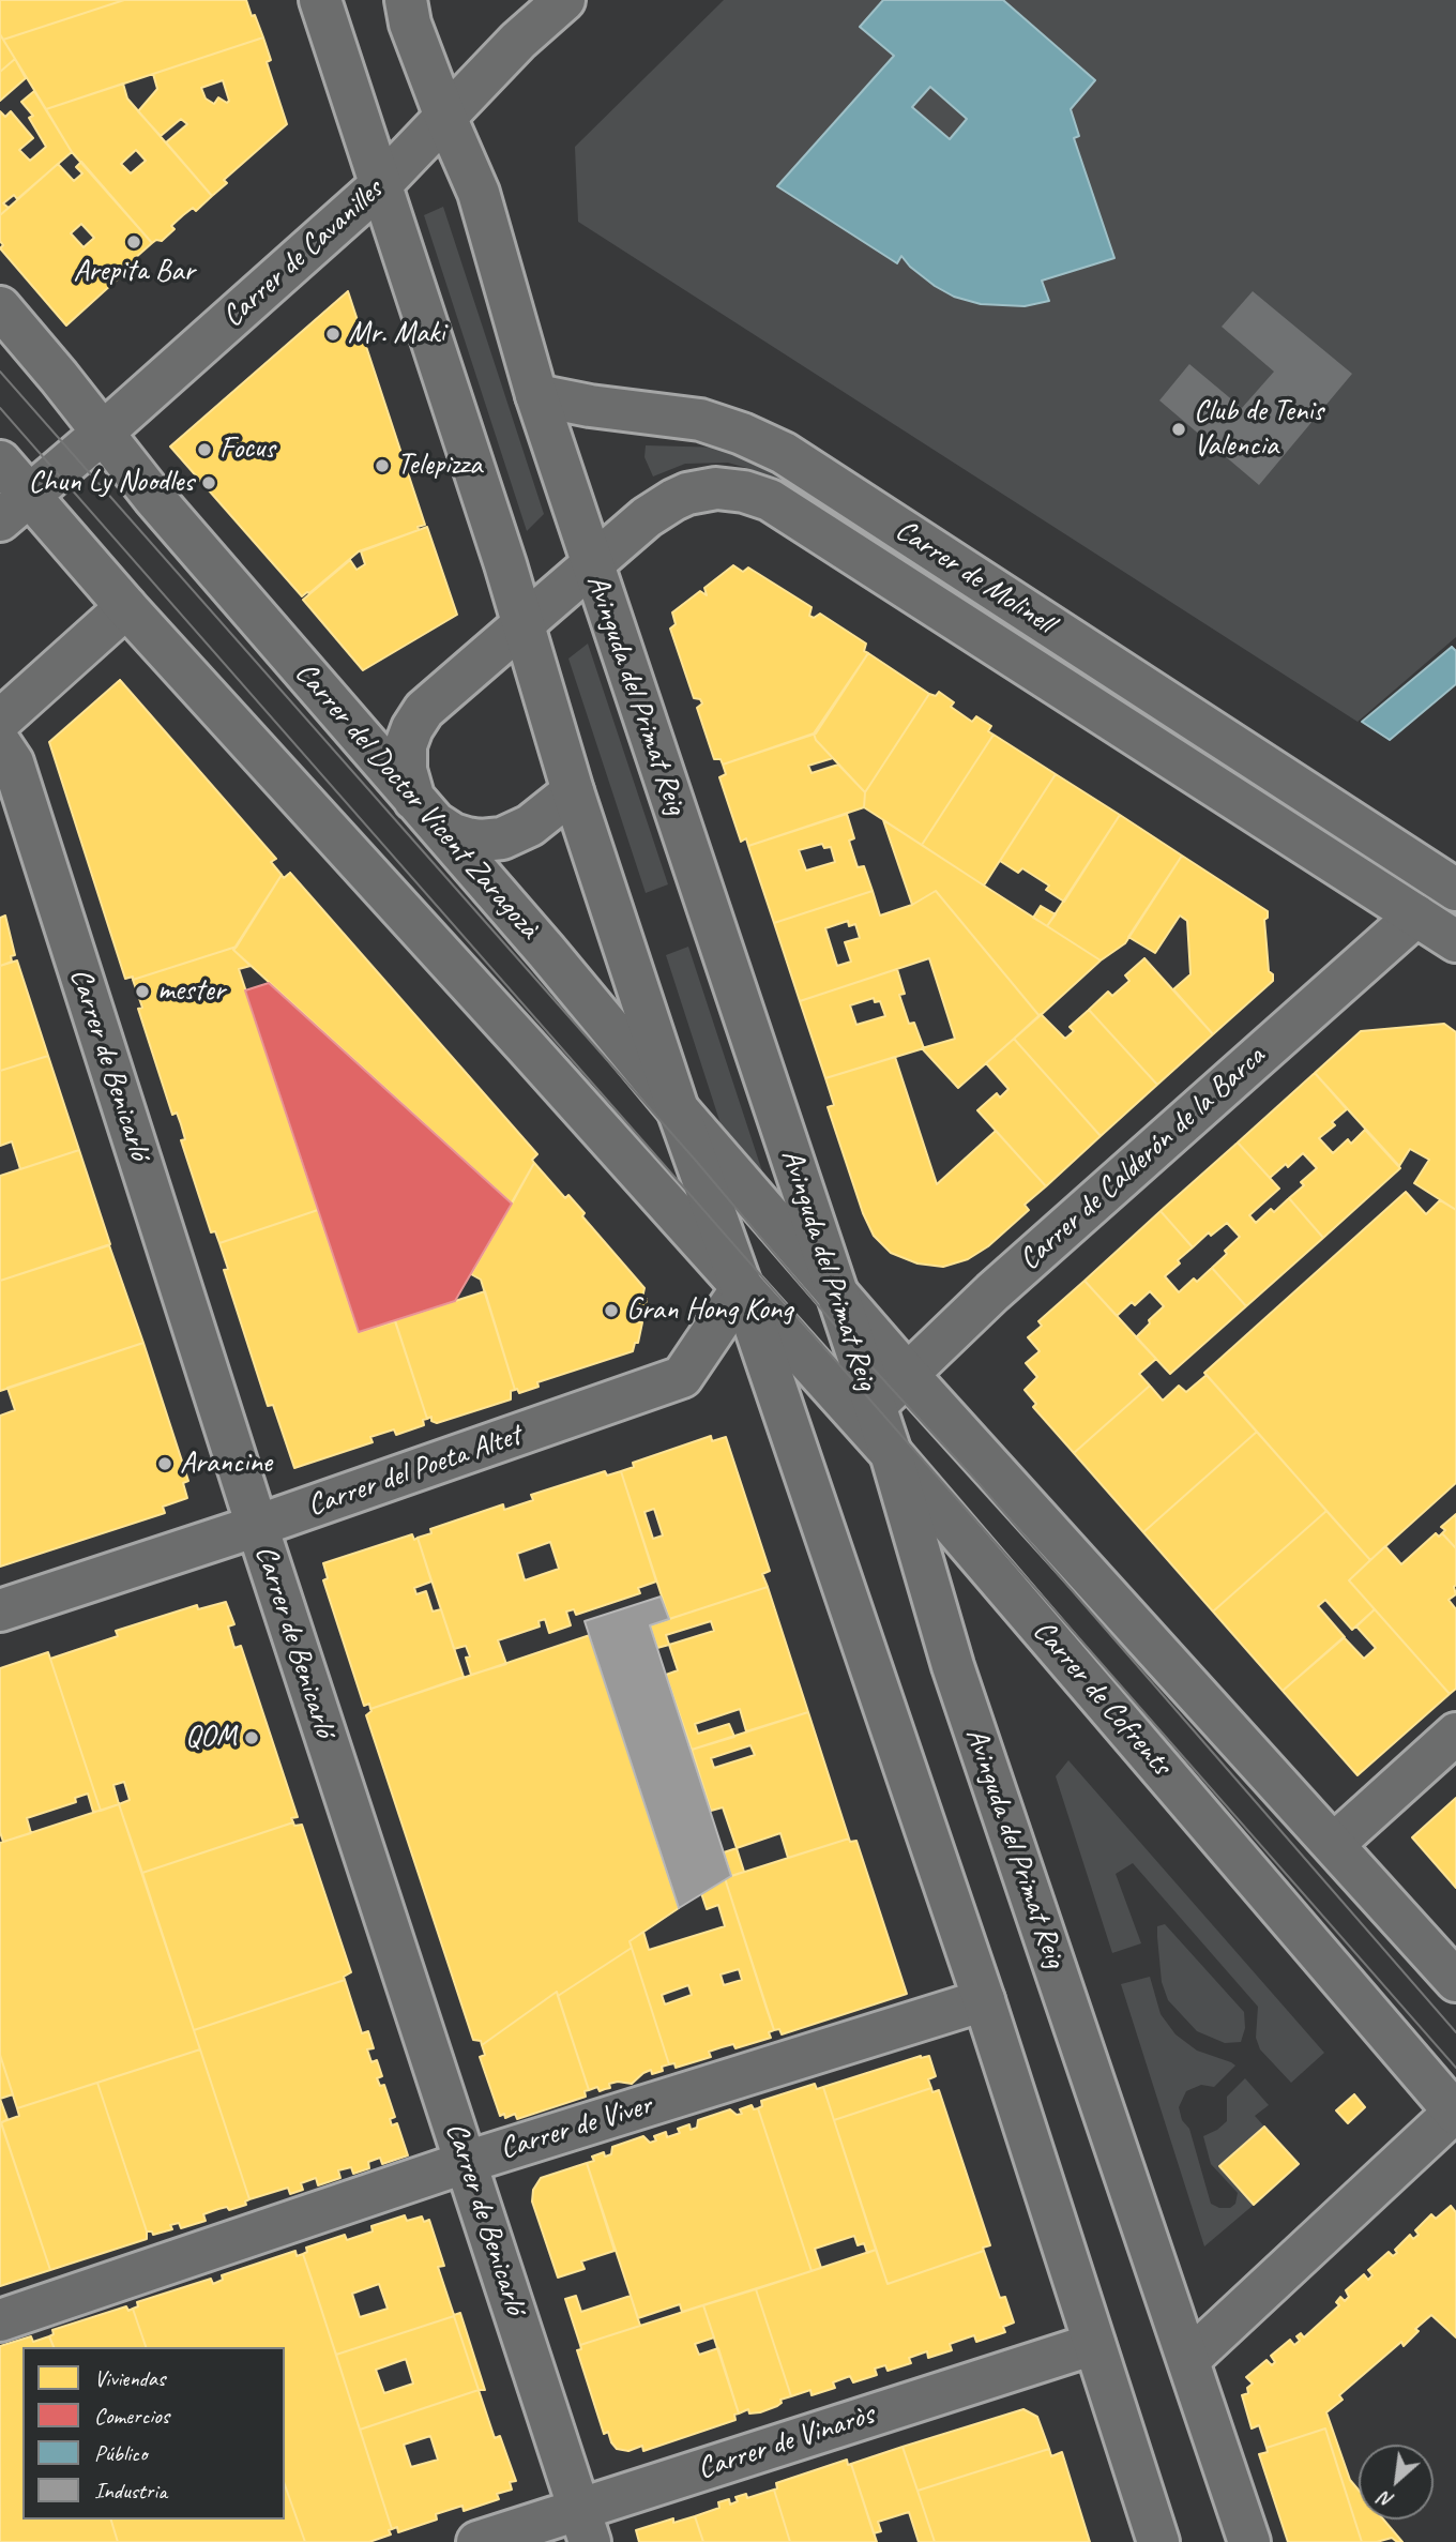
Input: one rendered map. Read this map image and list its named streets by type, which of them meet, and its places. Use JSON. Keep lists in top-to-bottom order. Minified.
{"streets":{"street":["Carrer de Cavanilles","Carrer de Molinell","Avinguda del Primat Reig","Carrer del Doctor Vicent Zaragozà","Carrer de Benicarló","Carrer de Calderón de la Barca","Carrer del Poeta Altet","Carrer de Cofrents","Carrer de Viver","Carrer de Vinaròs"]},"crossings":[["Carrer de Cavanilles","Avinguda del Primat Reig"],["Carrer de Cavanilles","Carrer del Doctor Vicent Zaragozà"],["Carrer de Molinell","Avinguda del Primat Reig"],["Carrer de Molinell","Carrer del Doctor Vicent Zaragozà"],["Carrer de Molinell","Carrer de Calderón de la Barca"],["Avinguda del Primat Reig","Carrer del Doctor Vicent Zaragozà"],["Avinguda del Primat Reig","Carrer de Calderón de la Barca"],["Avinguda del Primat Reig","Carrer de Cofrents"],["Carrer de Benicarló","Carrer del Poeta Altet"],["Carrer de Benicarló","Carrer de Viver"],["Carrer de Benicarló","Carrer de Vinaròs"],["Carrer del Poeta Altet","Carrer de Cofrents"]],"places":["Arepita Bar","Mr. Maki","Club de Tenis Valencia","Focus","Telepizza","Chun Ly Noodles","mester","Gran Hong Kong","Arancine","QOM"],"legend":["Viviendas","Comercios","Público","Industria"],"north":"bottom left"}
